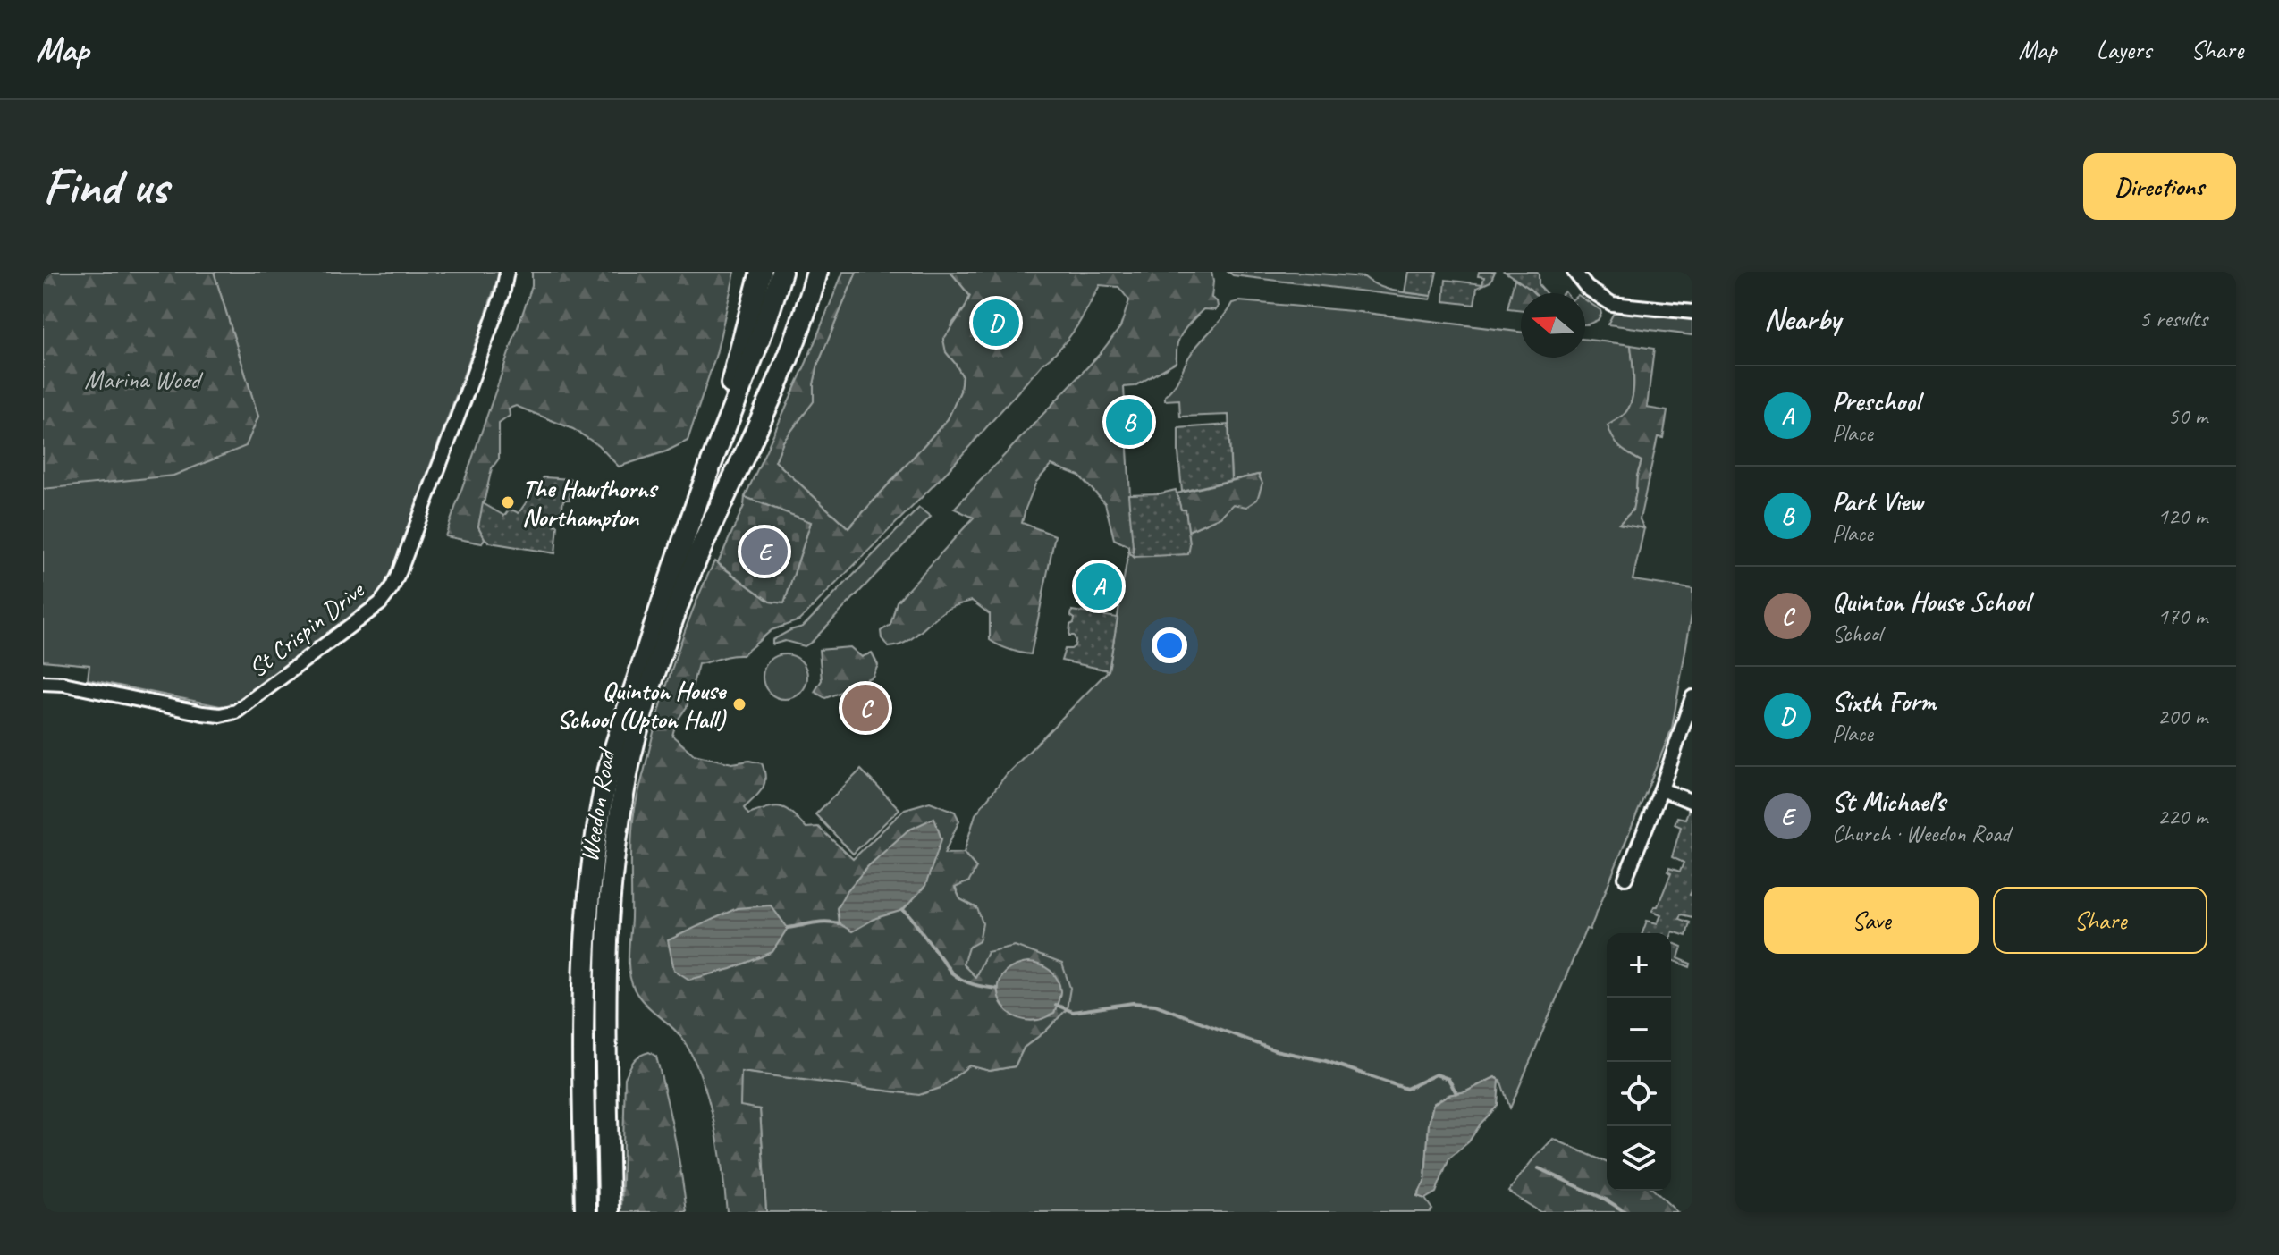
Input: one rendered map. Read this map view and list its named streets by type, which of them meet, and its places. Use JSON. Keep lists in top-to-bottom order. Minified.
{"streets":{"highway":["Weedon Road"],"street":["St Crispin Drive"]},"parks":["Marina Wood"],"places":["The Hawthorns Northampton","Quinton House School (Upton Hall)"],"north":"left","page":{"header":"Map","nav":["Map","Layers","Share"],"buttons":["Directions",["Save","Share"]],"title":"Find us","heading":["Nearby","5 results"],"pins":["D","B","E","A","C"],"list":[{"mark":"A","name":"Preschool","note":"Place","value":"50 m"},{"mark":"B","name":"Park View","note":"Place","value":"120 m"},{"mark":"C","name":"Quinton House School","note":"School","value":"170 m"},{"mark":"D","name":"Sixth Form","note":"Place","value":"200 m"},{"mark":"E","name":"St Michael’s","note":"Church · Weedon Road","value":"220 m"}],"map_buttons":["+","−"]}}
